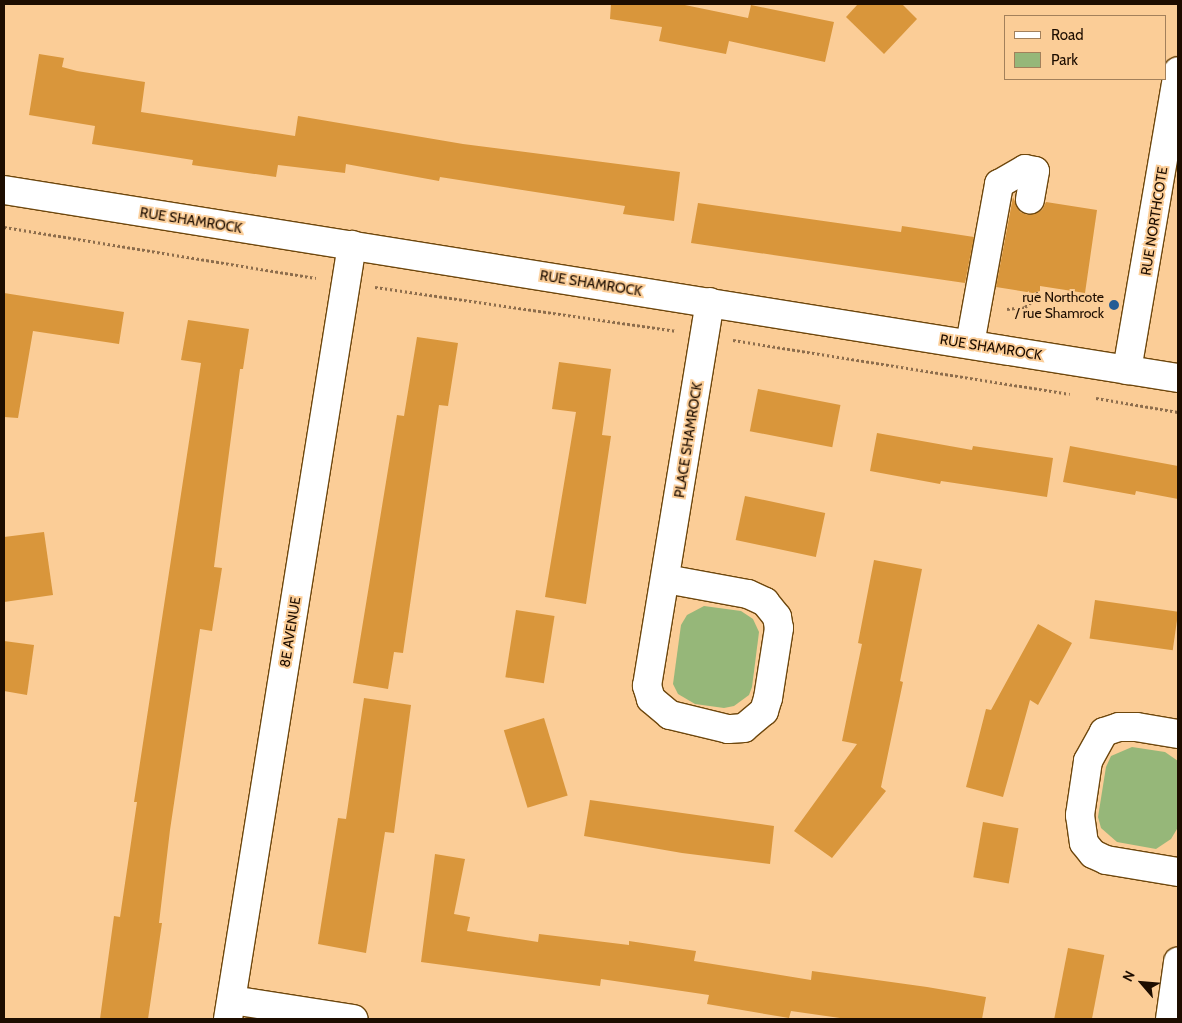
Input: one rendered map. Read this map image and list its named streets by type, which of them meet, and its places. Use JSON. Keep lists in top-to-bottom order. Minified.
{"streets":{"street":["RUE SHAMROCK","RUE NORTHCOTE","PLACE SHAMROCK","8E AVENUE"]},"crossings":[["RUE SHAMROCK","RUE NORTHCOTE"],["RUE SHAMROCK","PLACE SHAMROCK"],["RUE SHAMROCK","8E AVENUE"]],"places":["rue Northcote / rue Shamrock"],"legend":["Road","Park"],"north":"top left"}
